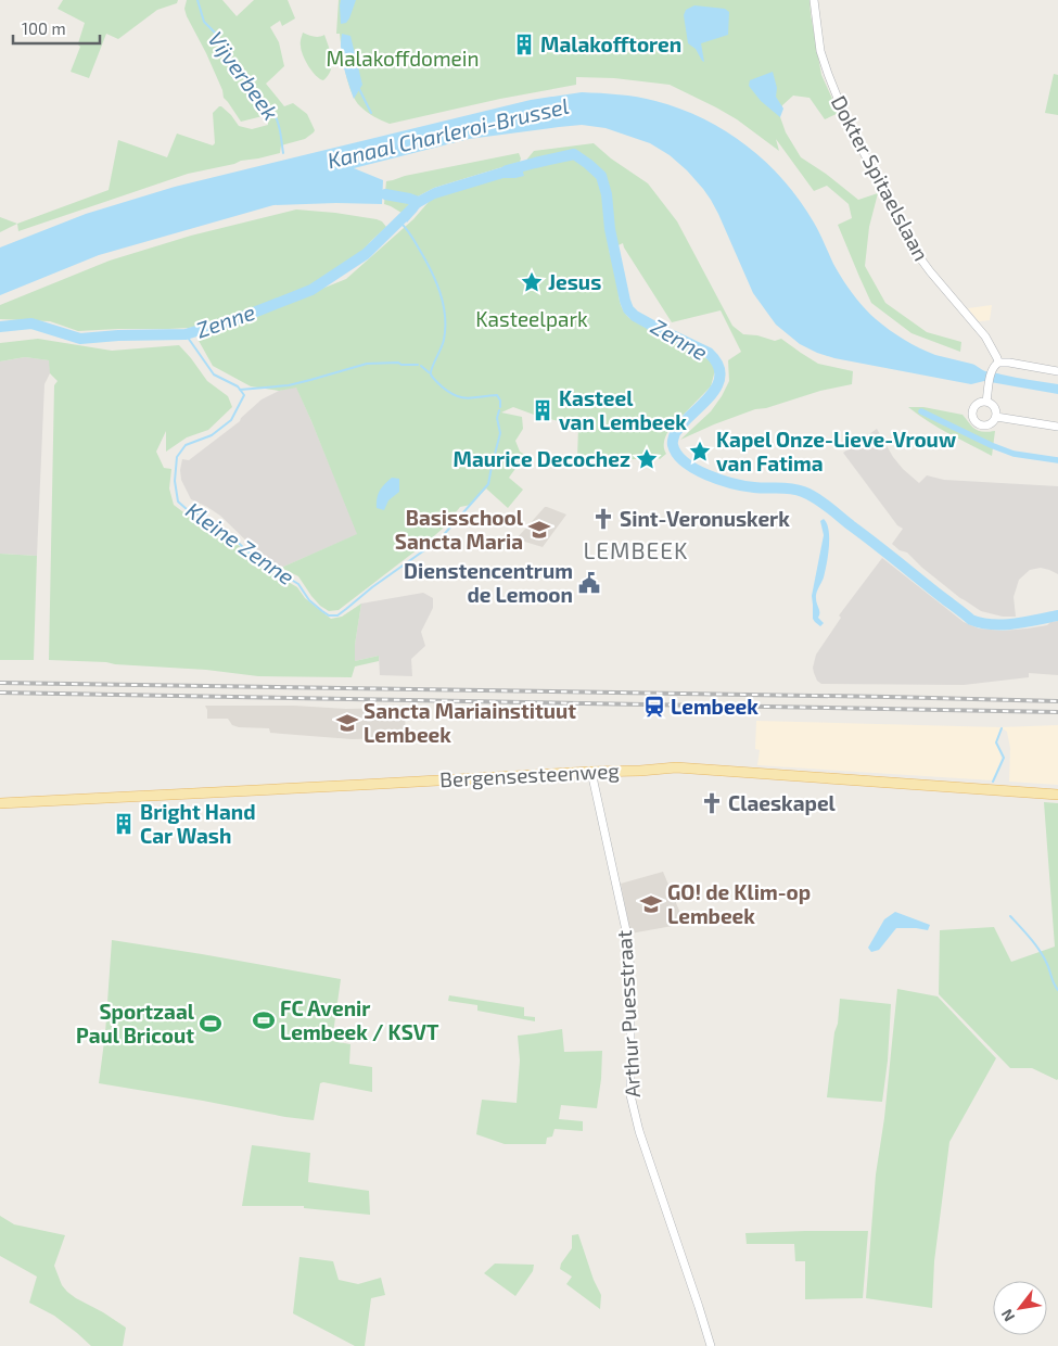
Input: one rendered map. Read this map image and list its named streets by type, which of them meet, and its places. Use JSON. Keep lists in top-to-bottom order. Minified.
{"streets":{"main road":["Bergensesteenweg"],"street":["Dokter Spitaelslaan","Arthur Puesstraat"]},"crossings":[["Bergensesteenweg","Arthur Puesstraat"]],"districts":["LEMBEEK"],"water":["Vijverbeek","Kanaal Charleroi-Brussel","Zenne","Kleine Zenne"],"parks":["Malakoffdomein","Kasteelpark"],"places":{"building":["Malakofftoren","Kasteel van Lembeek","Bright Hand Car Wash"],"place":["Jesus","Kapel Onze-Lieve-Vrouw van Fatima","Maurice Decochez"],"church":["Sint-Veronuskerk","Claeskapel"],"school or university":["Basisschool Sancta Maria","Sancta Mariainstituut Lembeek","GO! de Klim-op Lembeek"],"public building":["Dienstencentrum de Lemoon"],"station":["Lembeek"],"sports":["FC Avenir Lembeek / KSVT","Sportzaal Paul Bricout"]},"scale_bar":"100 m","north":"bottom left"}
